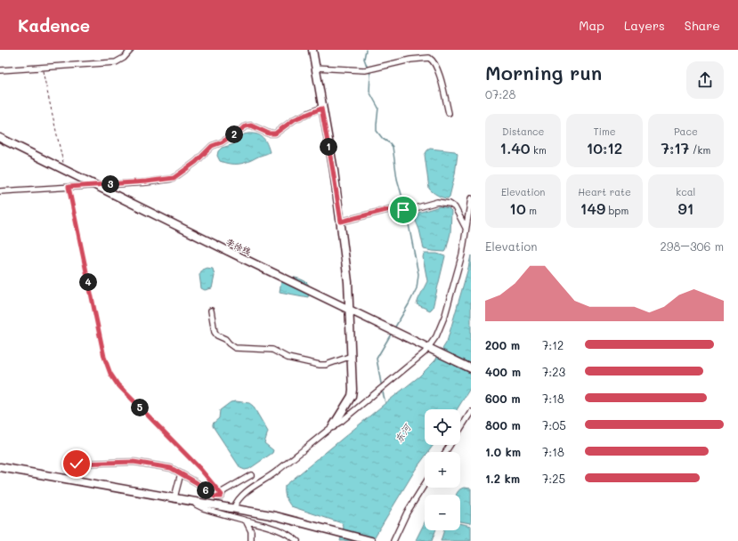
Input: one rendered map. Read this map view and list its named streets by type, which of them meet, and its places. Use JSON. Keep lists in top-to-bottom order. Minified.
{"streets":{"main road":["李徐线"]},"water":["东河"],"page":{"header":"Kadence","nav":["Map","Layers","Share"],"heading":["Morning run","07:28"],"stats":[["Distance","1.40 km"],["Time","10:12"],["Pace","7:17 /km"],["Elevation","10 m"],["Heart rate","149 bpm"],["kcal","91"]],"pins":["2","1","3","4","5","6"],"chart":["Elevation","298–306 m"],"list":[{"name":"200 m","note":"7:12"},{"name":"400 m","note":"7:23"},{"name":"600 m","note":"7:18"},{"name":"800 m","note":"7:05"},{"name":"1.0 km","note":"7:18"},{"name":"1.2 km","note":"7:25"}],"map_buttons":["+","−"]}}
